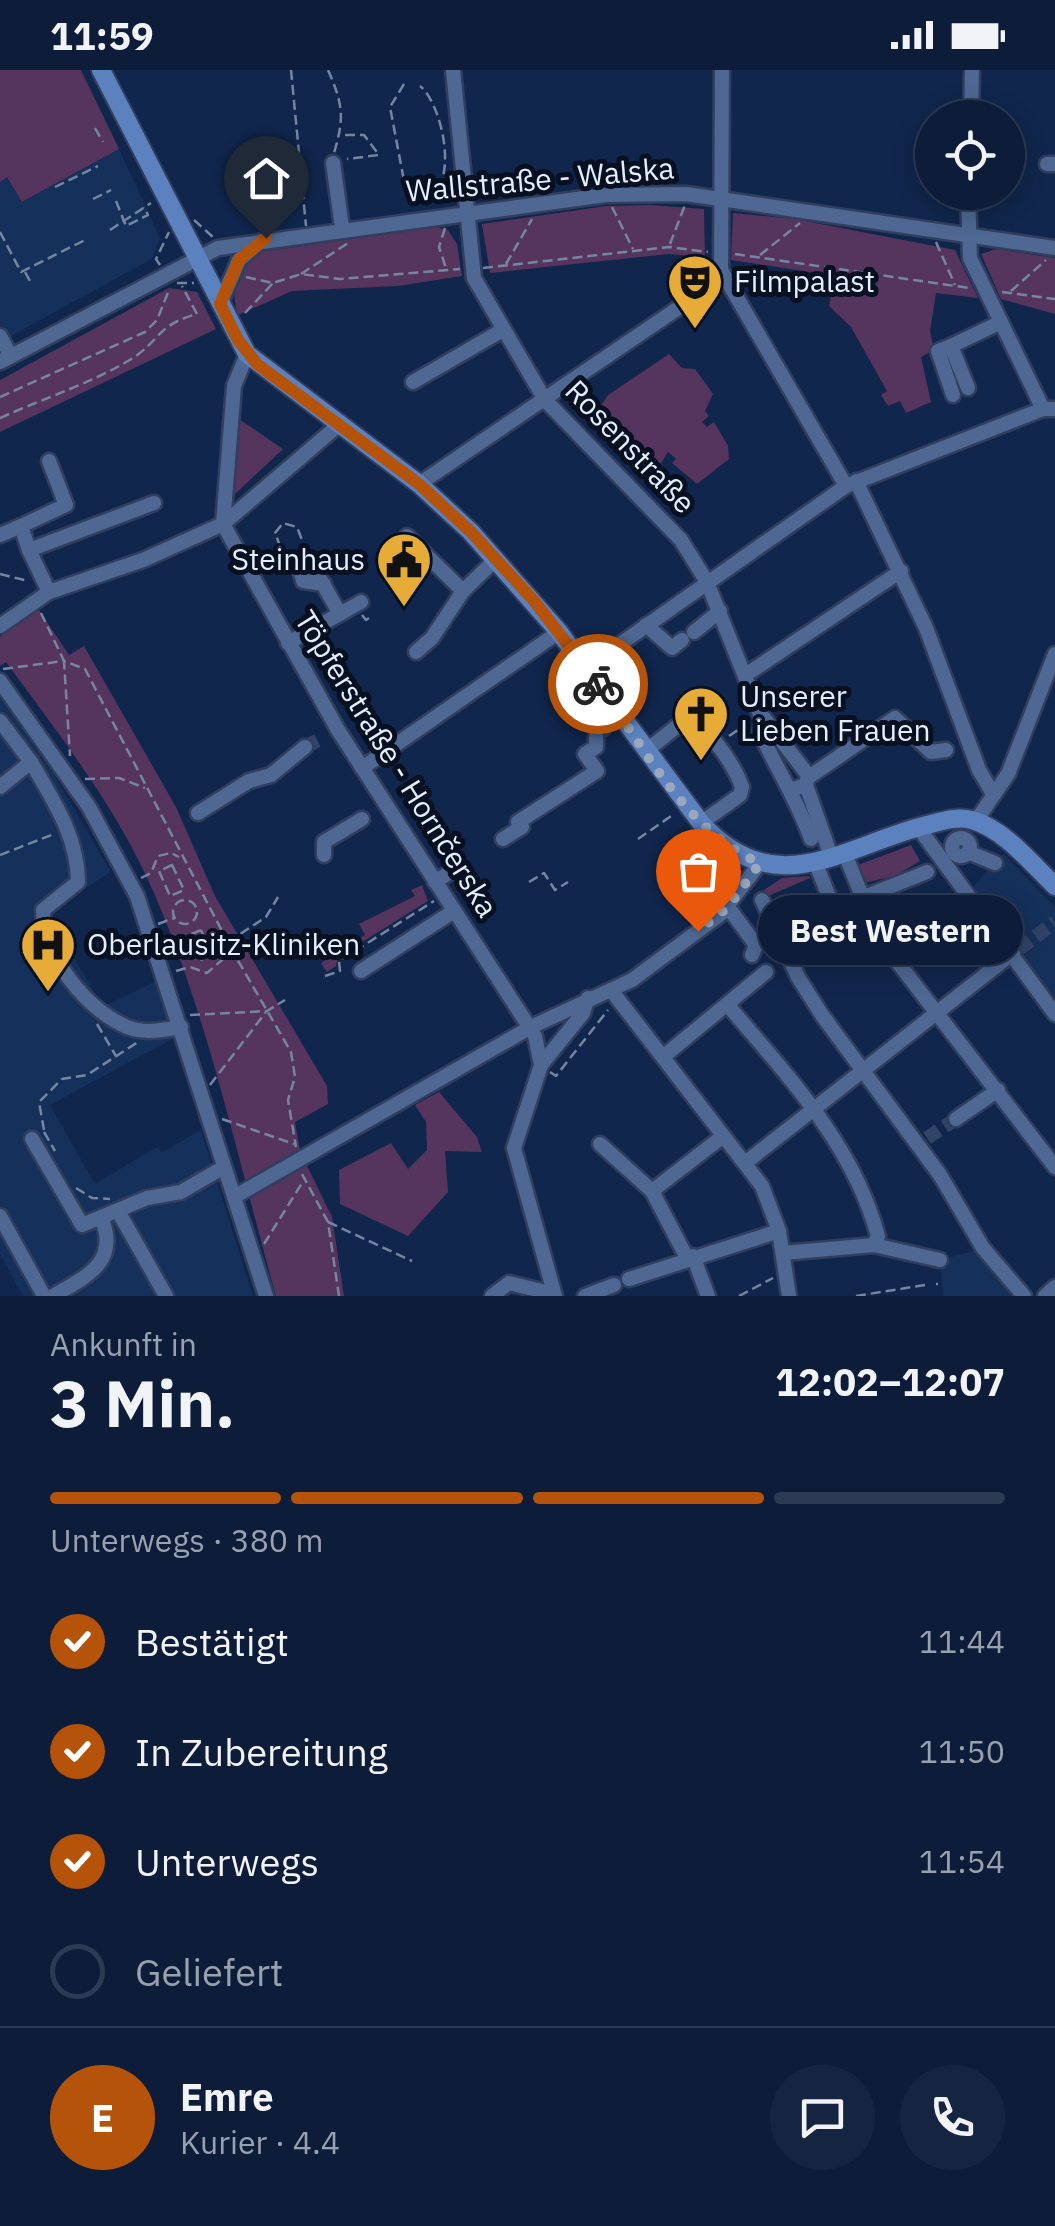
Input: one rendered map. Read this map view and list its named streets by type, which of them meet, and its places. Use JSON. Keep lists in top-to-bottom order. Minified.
{"streets":{"street":["Wallstraße - Walska","Rosenstraße","Töpferstraße - Hornčerska"]},"crossings":[["Wallstraße - Walska","Rosenstraße"]],"places":{"theatre":["Filmpalast"],"public building":["Steinhaus"],"church":["Unserer Lieben Frauen"],"other":["Best Western"],"hospital":["Oberlausitz-Kliniken"]},"page":{"status":"11:59","bubble":"Best Western","heading":["3 Min.","Ankunft in","12:02–12:07"],"panel":["Emre","Kurier · 4.4"],"bar":"Unterwegs · 380 m","list":[["Bestätigt","11:44"],["In Zubereitung","11:50"],["Unterwegs","11:54"],"Geliefert"],"round":"E"}}
